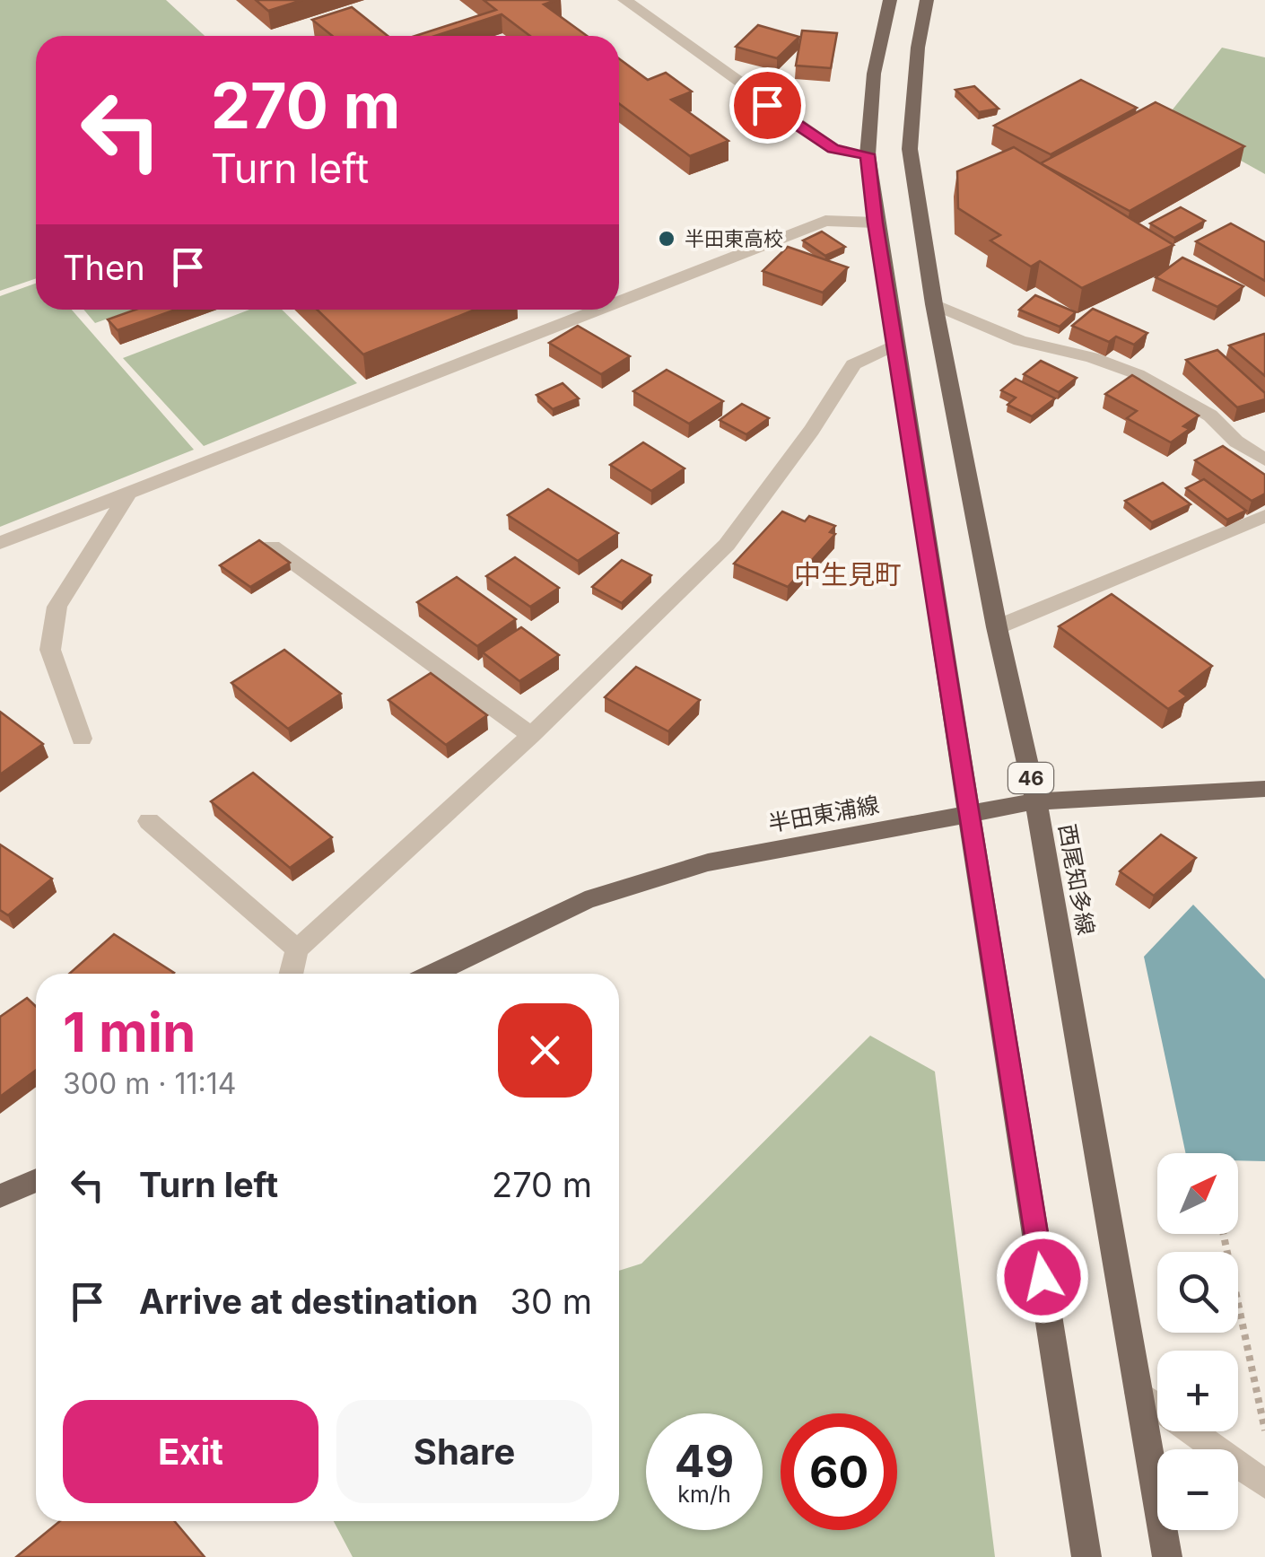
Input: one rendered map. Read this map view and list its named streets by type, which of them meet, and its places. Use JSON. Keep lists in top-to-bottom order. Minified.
{"streets":{"main road":["46","半田東浦線","西尾知多線"]},"crossings":[["半田東浦線","西尾知多線"]],"districts":["中生見町"],"places":["半田東高校"],"north":"top right","page":{"turn":["270 m","Turn left"],"then":"Then","heading":["1 min","300 m · 11:14"],"list":[{"name":"Turn left","value":"270 m"},{"name":"Arrive at destination","value":"30 m"}],"map_buttons":["+","−"],"buttons":["Exit","Share"],"speed":"49 km/h","limit":"60"}}
